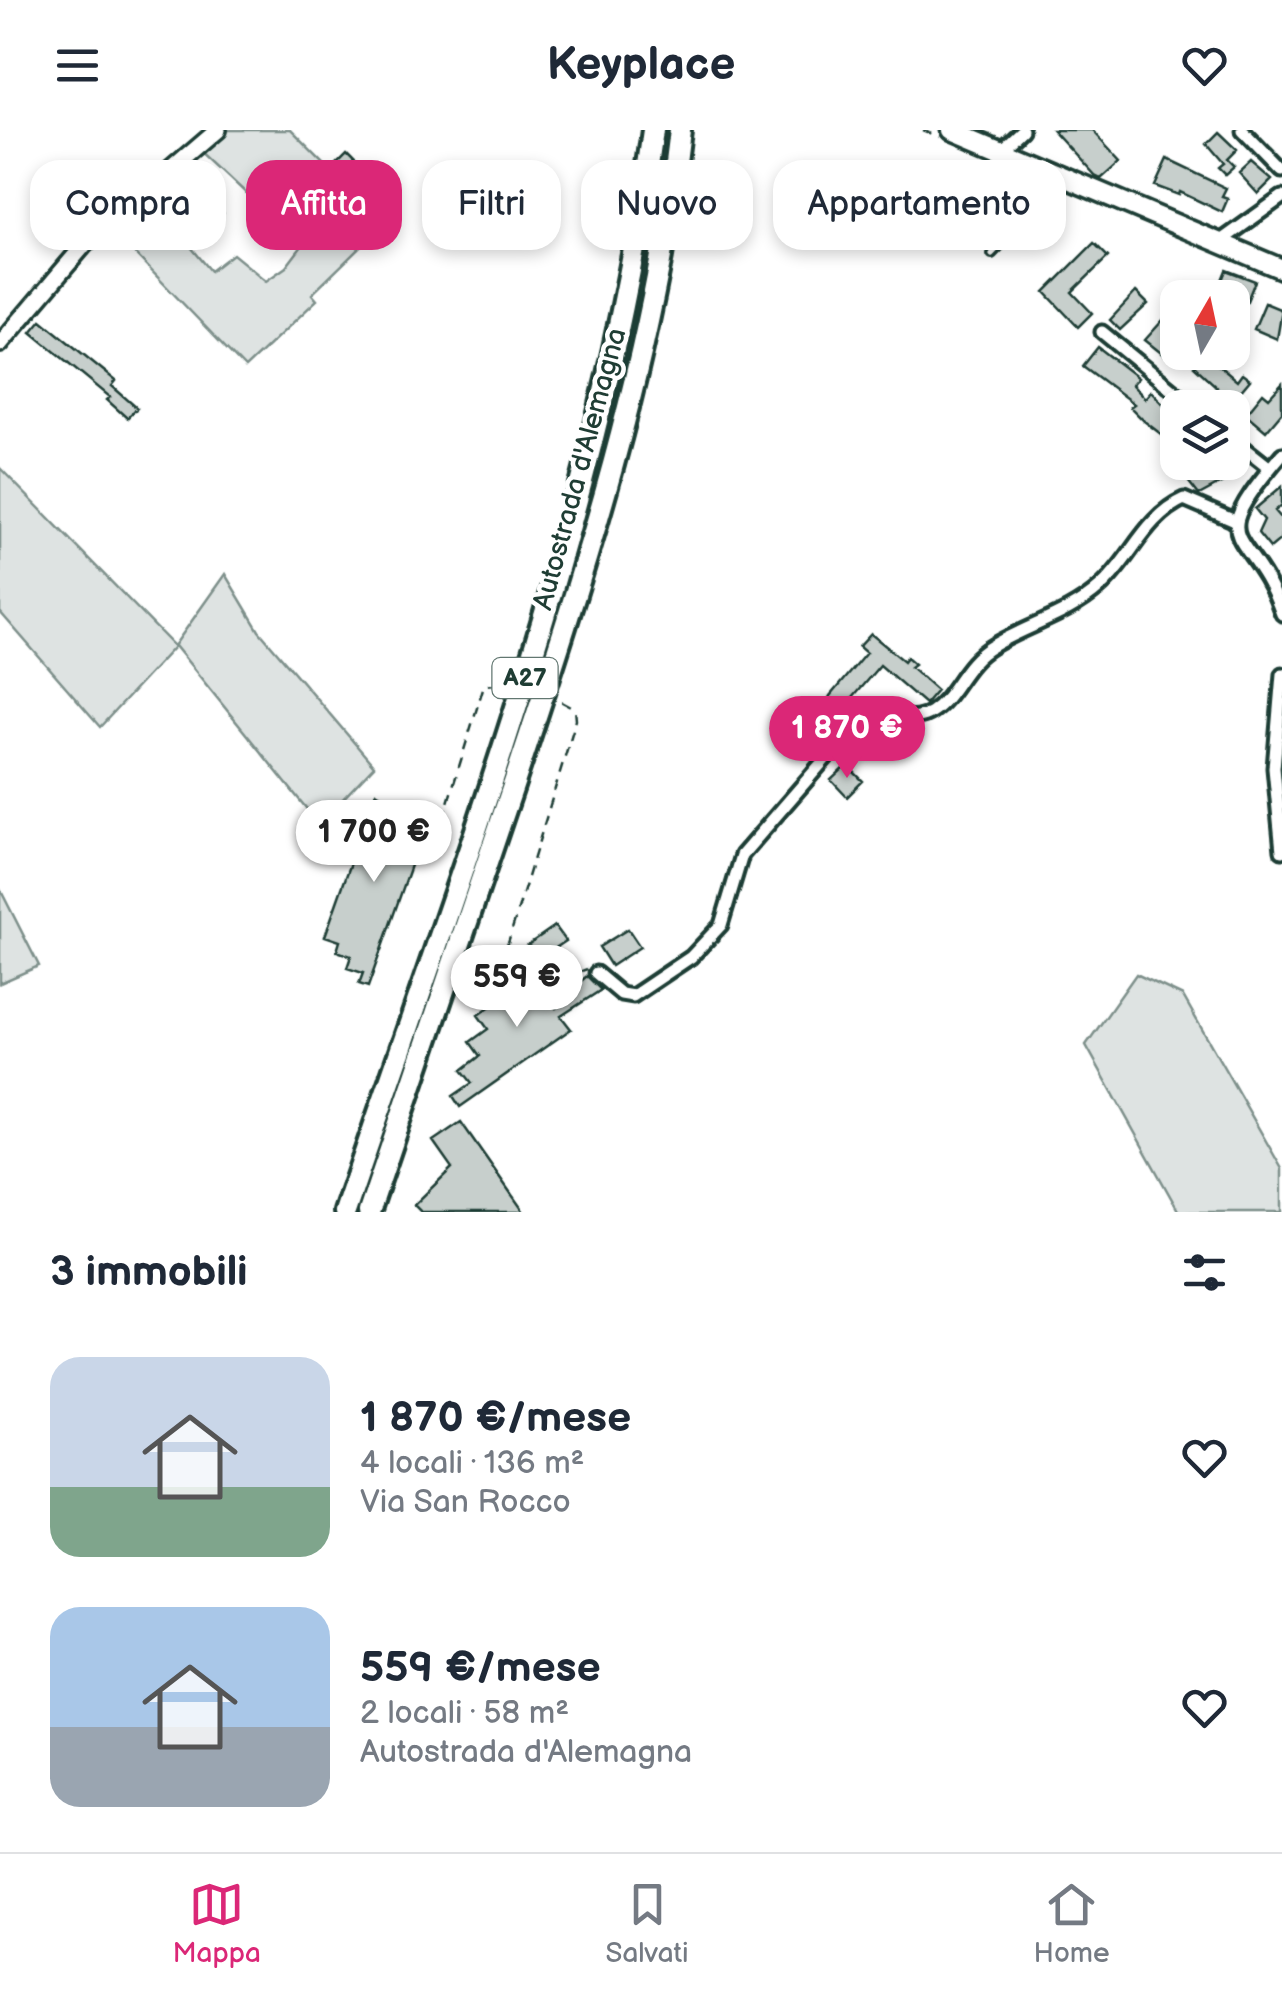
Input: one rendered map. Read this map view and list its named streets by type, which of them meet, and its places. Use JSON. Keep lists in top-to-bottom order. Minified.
{"streets":{"highway":["Autostrada d'Alemagna","A27"]},"north":"top","page":{"header":"Keyplace","chip":["Compra","Affitta","Filtri","Nuovo","Appartamento"],"price":["1 870 €","1 700 €","559 €"],"heading":"3 immobili","list":[{"name":"1 870 €/mese","note":"4 locali · 136 m² · Via San Rocco"},{"name":"559 €/mese","note":"2 locali · 58 m² · Autostrada d'Alemagna"}],"tabs":["Mappa","Salvati","Home"]}}
